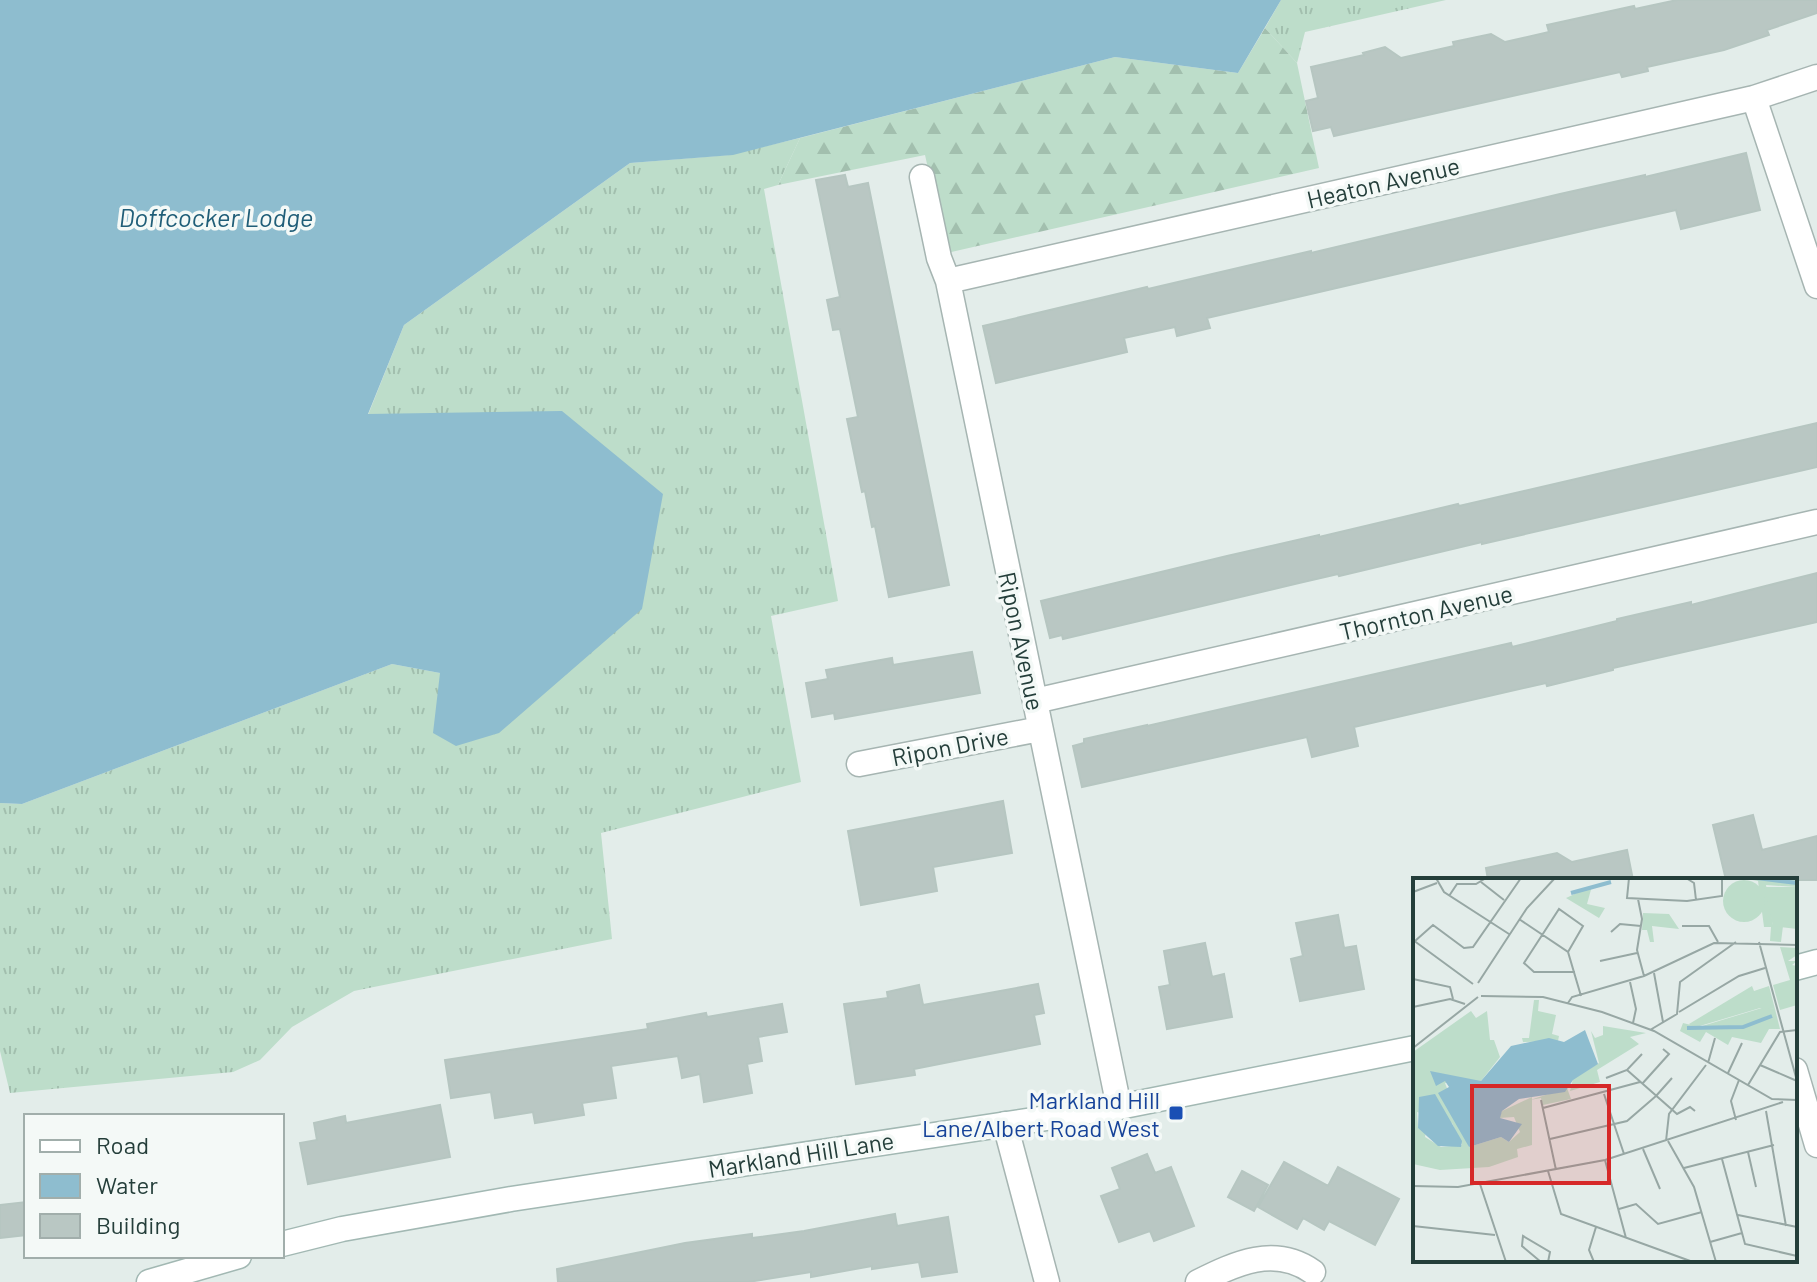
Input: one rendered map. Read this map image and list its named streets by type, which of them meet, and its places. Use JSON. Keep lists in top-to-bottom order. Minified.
{"streets":{"street":["Heaton Avenue","Thornton Avenue","Ripon Avenue","Ripon Drive","Markland Hill Lane"]},"crossings":[["Heaton Avenue","Ripon Avenue"],["Thornton Avenue","Ripon Avenue"],["Ripon Avenue","Ripon Drive"],["Ripon Avenue","Markland Hill Lane"]],"water":["Doffcocker Lodge"],"places":{"transit":["Markland Hill Lane/Albert Road West"]},"legend":["Road","Water","Building"]}
